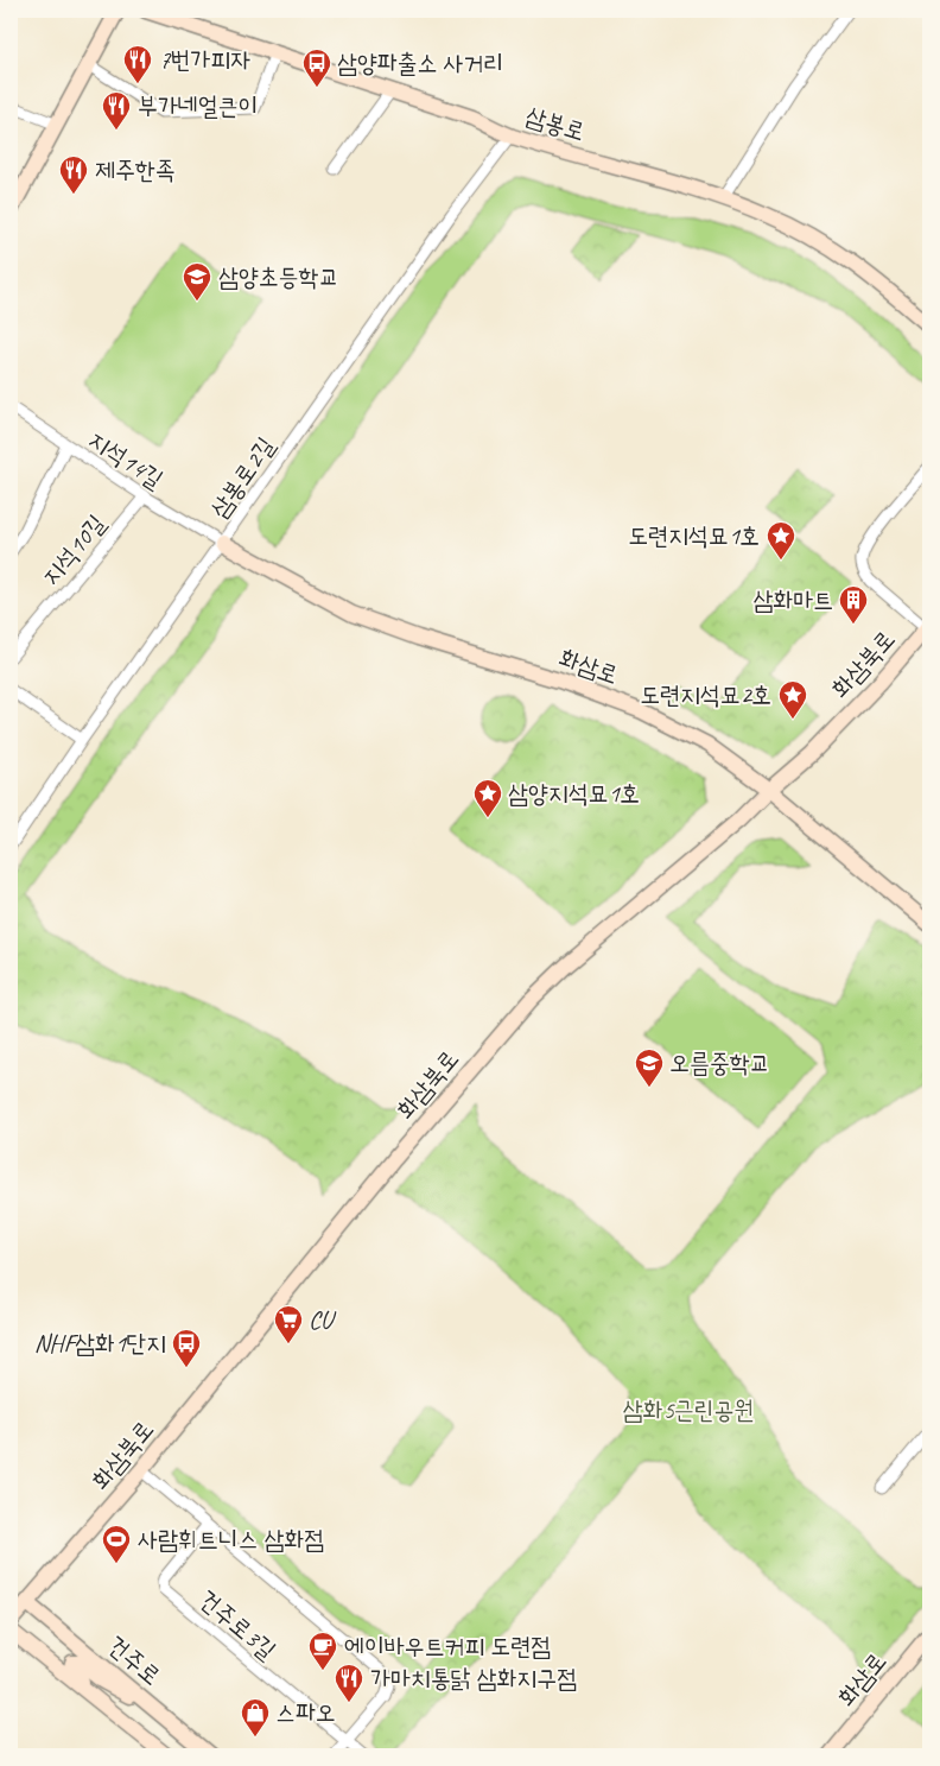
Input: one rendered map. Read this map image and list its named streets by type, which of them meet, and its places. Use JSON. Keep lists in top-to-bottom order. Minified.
{"streets":{"street":["삼봉로","지석14길","삼봉로2길","지석10길","화삼북로","화삼로","건주로3길","건주로"]},"crossings":[["삼봉로","삼봉로2길"],["지석14길","삼봉로2길"],["지석14길","지석10길"],["지석14길","화삼로"],["삼봉로2길","화삼로"],["화삼북로","화삼로"],["화삼북로","건주로"]],"parks":["삼화5근린공원"],"places":{"restaurant":["7번가피자","부가네얼큰이","제주한족","가마치통닭 삼화지구점"],"bus stop":["삼양파출소 사거리","NHF삼화1단지"],"school or university":["삼양초등학교","오름중학교"],"place":["도련지석묘1호","도련지석묘2호","삼양지석묘1호"],"building":["삼화마트"],"supermarket":["CU"],"sports":["사람휘트니스 삼화점"],"cafe":["에이바우트커피 도련점"],"shop":["스파오"]}}
